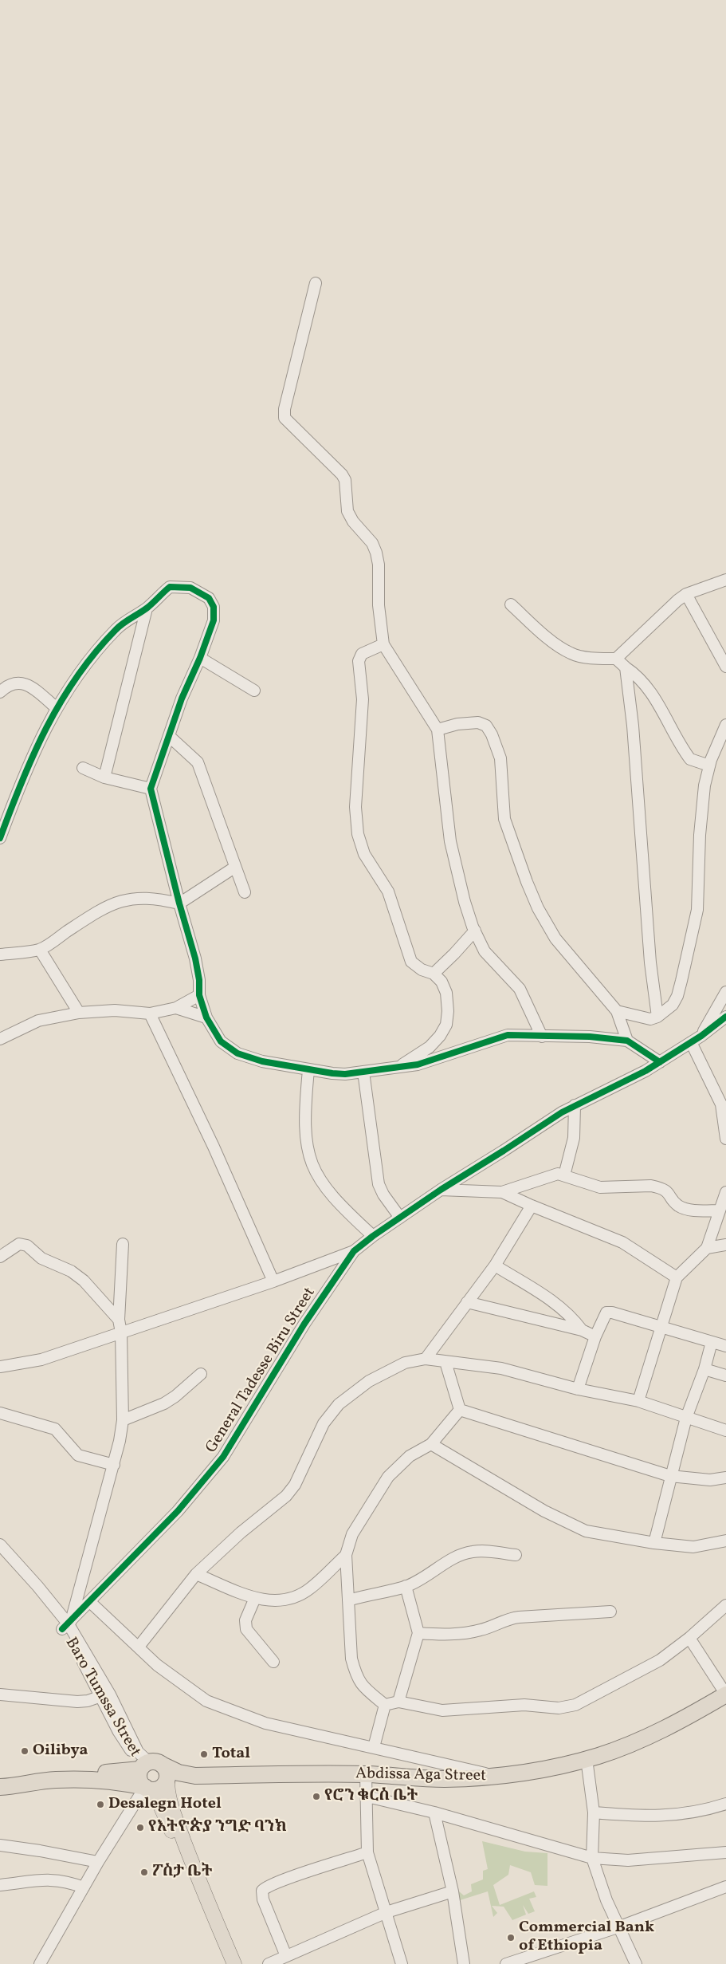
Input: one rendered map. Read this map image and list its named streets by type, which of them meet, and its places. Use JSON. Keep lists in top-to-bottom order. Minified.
{"streets":{"highway":["Abdissa Aga Street"],"street":["General Tadesse Biru Street","Baro Tumssa Street"]},"crossings":[["General Tadesse Biru Street","Baro Tumssa Street"],["Baro Tumssa Street","Abdissa Aga Street"]],"places":["Oilibya","Total","የሮን ቁርስ ቤት","Desalegn Hotel","የእትዮጵያ ንግድ ባንክ","ፖስታ ቤት","Commercial Bank of Ethiopia"]}
